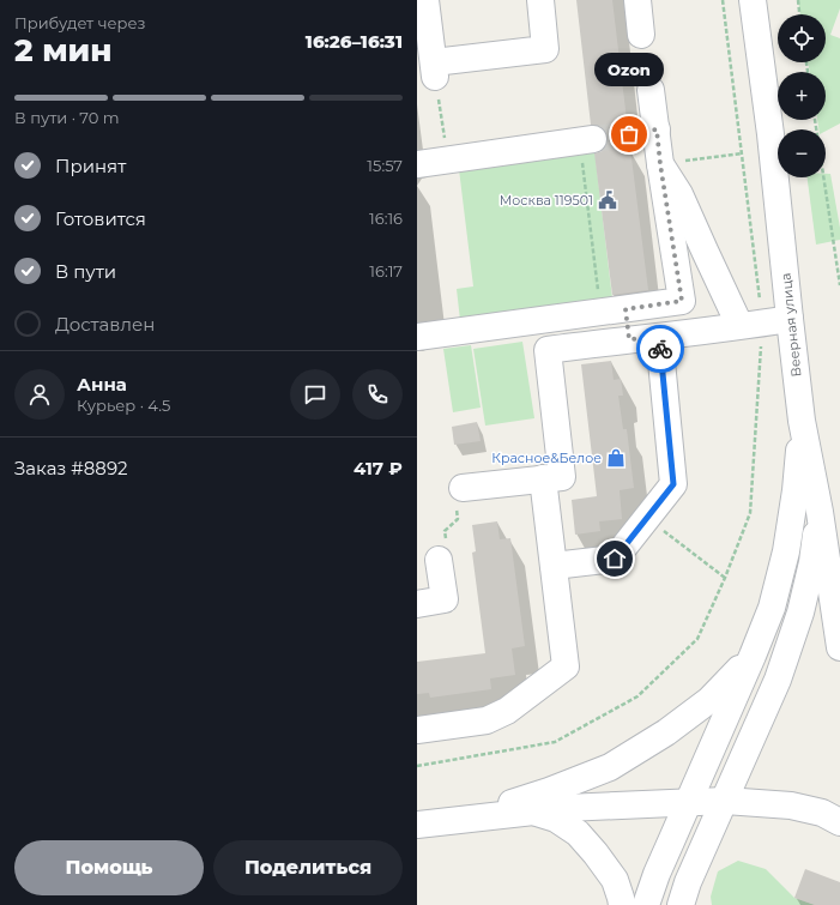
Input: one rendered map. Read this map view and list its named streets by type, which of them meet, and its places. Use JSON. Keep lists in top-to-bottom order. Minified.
{"streets":{"street":["Веерная улица"]},"places":{"other":["Ozon"],"public building":["Москва 119501"],"shop":["Красное&Белое"]},"page":{"heading":["2 мин","Прибудет через","16:26–16:31"],"panel":["Анна","Курьер · 4.5","Заказ #8892","417 ₽"],"map_buttons":["+","−"],"bubble":"Ozon","bar":"В пути · 70 m","list":[["Принят","15:57"],["Готовится","16:16"],["В пути","16:17"],"Доставлен"],"buttons":["Помощь","Поделиться"]}}
